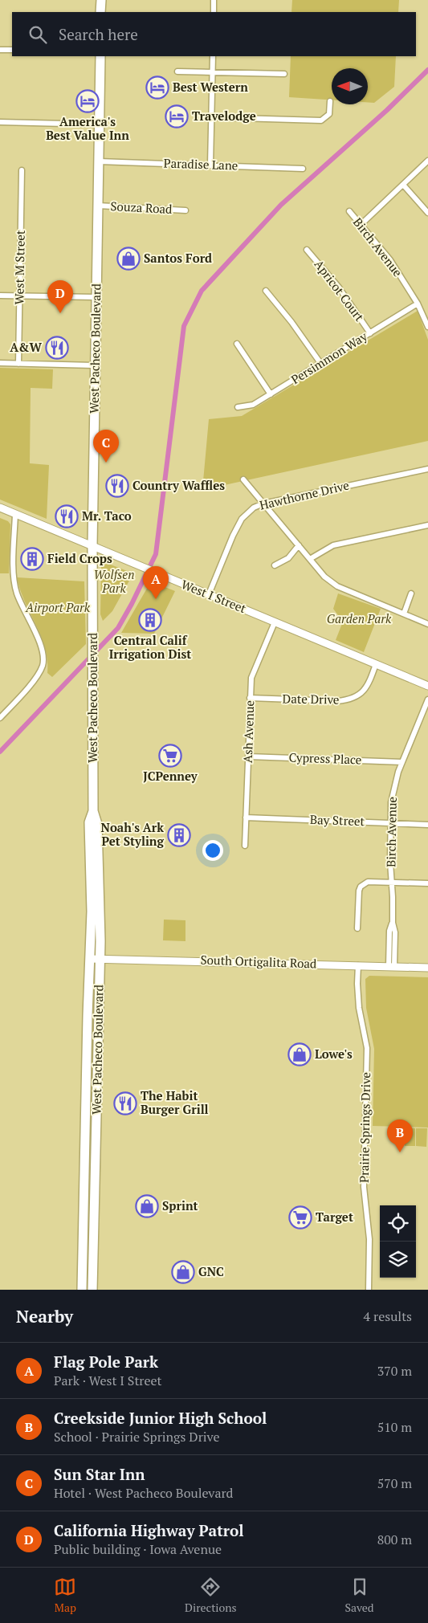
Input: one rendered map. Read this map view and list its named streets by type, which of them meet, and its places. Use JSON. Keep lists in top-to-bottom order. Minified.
{"streets":{"highway":["West Pacheco Boulevard"],"street":["Paradise Lane","Souza Road","Birch Avenue","West M Street","Apricot Court","Persimmon Way","Hawthorne Drive","West I Street","Date Drive","Ash Avenue","Cypress Place","Bay Street","South Ortigalita Road","Prairie Springs Drive"]},"crossings":[["Paradise Lane","West Pacheco Boulevard"],["Souza Road","West Pacheco Boulevard"],["Birch Avenue","Persimmon Way"],["Birch Avenue","Cypress Place"],["Birch Avenue","Bay Street"],["Birch Avenue","South Ortigalita Road"],["Apricot Court","Persimmon Way"],["West Pacheco Boulevard","West I Street"],["West Pacheco Boulevard","South Ortigalita Road"],["Hawthorne Drive","West I Street"],["West I Street","Date Drive"],["West I Street","Ash Avenue"],["Date Drive","Ash Avenue"],["Ash Avenue","Cypress Place"],["Ash Avenue","Bay Street"],["South Ortigalita Road","Prairie Springs Drive"]],"parks":["Wolfsen Park","Airport Park","Garden Park"],"places":{"hotel":["Best Western","America's Best Value Inn","Travelodge"],"shop":["Santos Ford","Lowe's","Sprint","GNC"],"restaurant":["A&W","Country Waffles","Mr. Taco","The Habit Burger Grill"],"building":["Field Crops","Central Calif Irrigation Dist","Noah's Ark Pet Styling"],"supermarket":["JCPenney","Target"]},"north":"left","page":{"search":"Search here","pins":["D","C","A","B"],"heading":["Nearby","4 results"],"list":[{"mark":"A","name":"Flag Pole Park","note":"Park · West I Street","value":"370 m"},{"mark":"B","name":"Creekside Junior High School","note":"School · Prairie Springs Drive","value":"510 m"},{"mark":"C","name":"Sun Star Inn","note":"Hotel · West Pacheco Boulevard","value":"570 m"},{"mark":"D","name":"California Highway Patrol","note":"Public building · Iowa Avenue","value":"800 m"}],"nav":["Map","Directions","Saved"]}}
